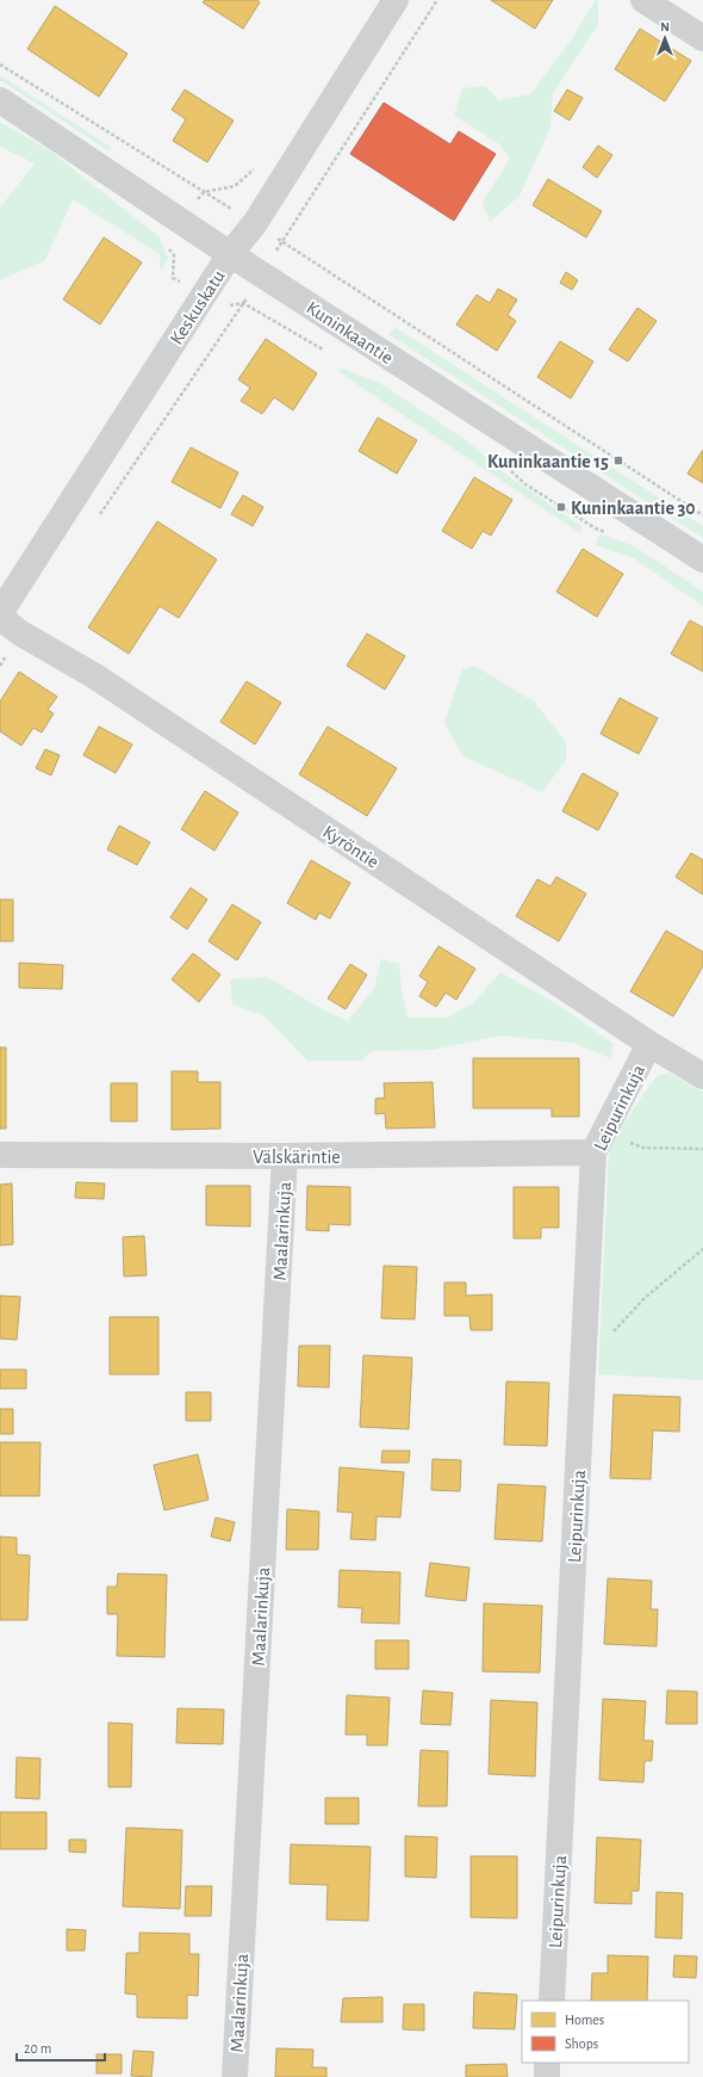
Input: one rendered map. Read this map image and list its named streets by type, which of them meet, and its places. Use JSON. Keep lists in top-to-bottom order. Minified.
{"streets":{"street":["Keskuskatu","Kuninkaantie","Kyröntie","Leipurinkuja","Välskärintie","Maalarinkuja"]},"crossings":[["Keskuskatu","Kuninkaantie"],["Keskuskatu","Kyröntie"],["Kyröntie","Leipurinkuja"],["Leipurinkuja","Välskärintie"],["Välskärintie","Maalarinkuja"]],"places":{"transit":["Kuninkaantie 15","Kuninkaantie 30"]},"legend":["Homes","Shops"],"scale_bar":"20 m","north":"top"}
